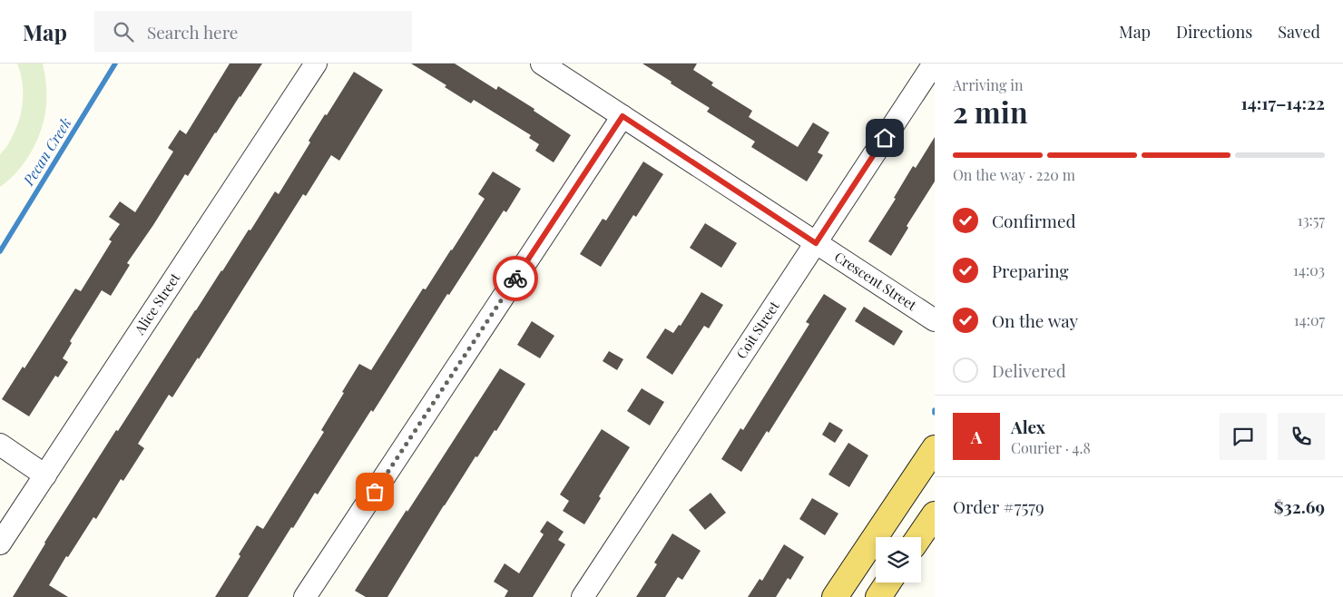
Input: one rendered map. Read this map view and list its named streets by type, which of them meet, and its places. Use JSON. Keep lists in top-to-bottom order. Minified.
{"streets":{"street":["Crescent Street","Alice Street","Coit Street"]},"crossings":[["Crescent Street","Coit Street"]],"water":["Pecan Creek"],"page":{"header":"Map","search":"Search here","nav":["Map","Directions","Saved"],"heading":["2 min","Arriving in","14:17–14:22"],"panel":["Alex","Courier · 4.8","Order #7579","$32.69"],"bar":"On the way · 220 m","list":[["Confirmed","13:57"],["Preparing","14:03"],["On the way","14:07"],"Delivered"],"round":"A"}}
